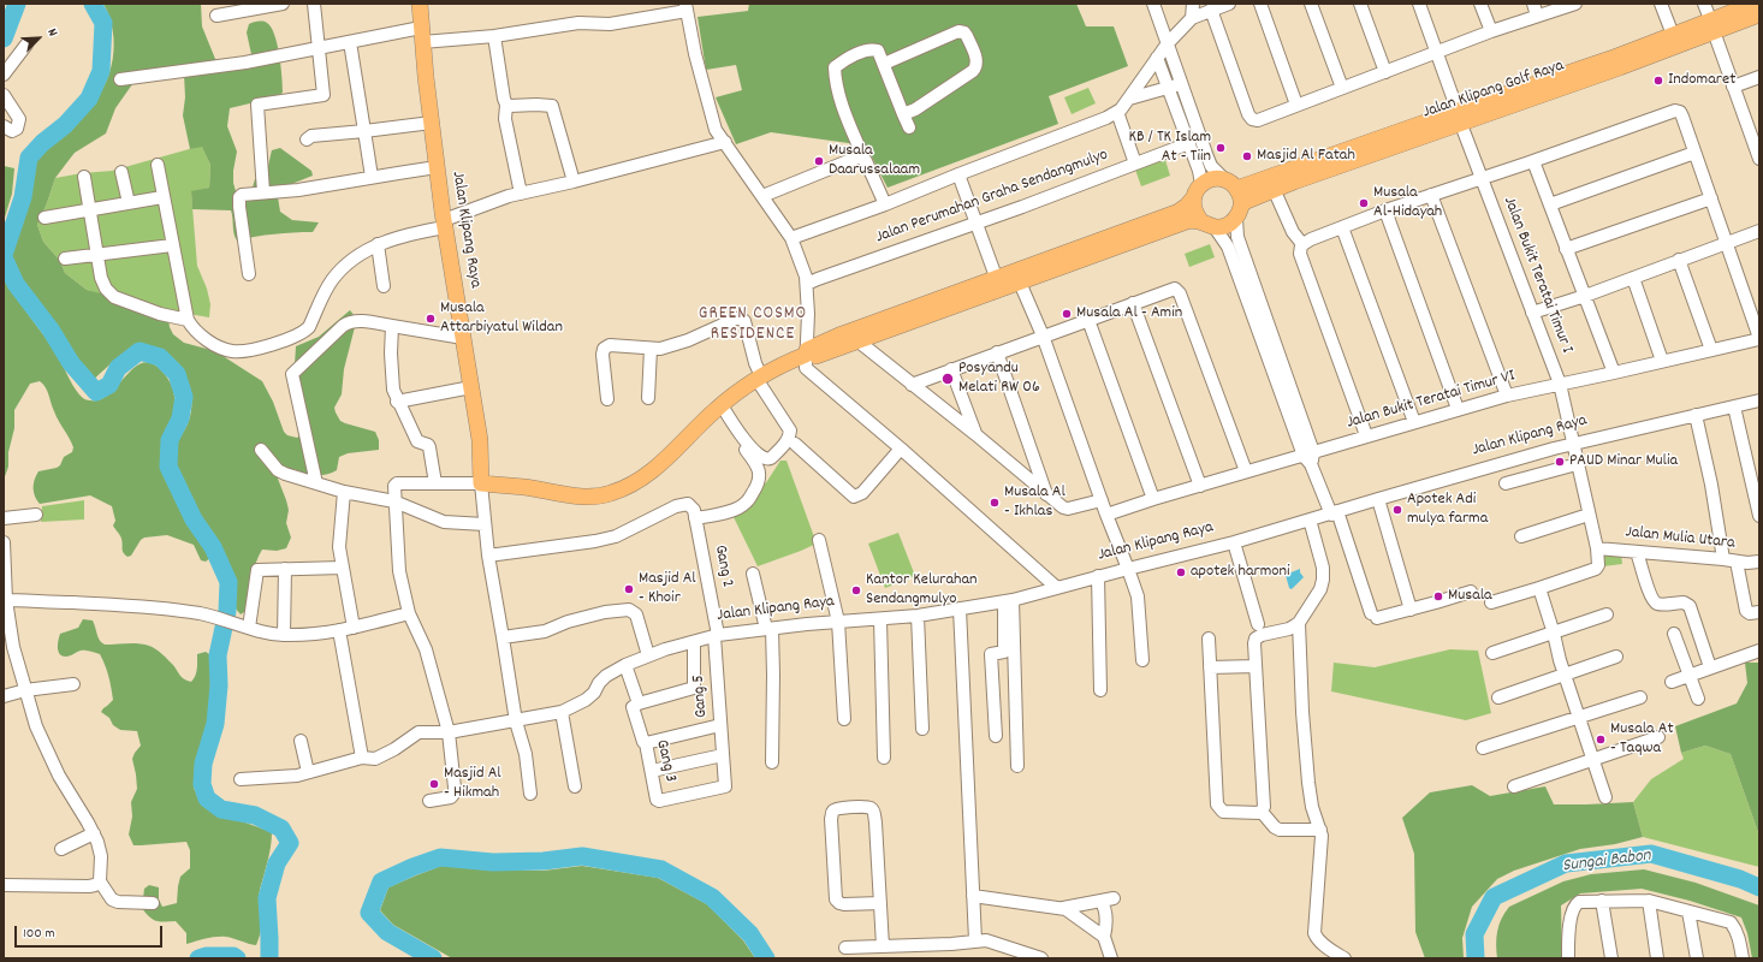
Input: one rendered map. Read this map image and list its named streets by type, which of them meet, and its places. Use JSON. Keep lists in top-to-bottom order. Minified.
{"streets":{"main road":["Jalan Klipang Golf Raya","Jalan Klipang Raya"],"street":["Jalan Perumahan Graha Sendangmulyo","Jalan Bukit Teratai Timur I","Jalan Bukit Teratai Timur VI","Jalan Mulia Utara","Gang 2","Gang 5","Gang 3"]},"crossings":[["Jalan Klipang Golf Raya","Jalan Bukit Teratai Timur I"],["Jalan Klipang Raya","Jalan Bukit Teratai Timur I"],["Jalan Klipang Raya","Gang 2"],["Jalan Klipang Raya","Gang 5"],["Jalan Klipang Raya","Gang 3"],["Jalan Bukit Teratai Timur I","Jalan Bukit Teratai Timur VI"],["Jalan Bukit Teratai Timur I","Jalan Mulia Utara"],["Gang 2","Gang 5"],["Gang 5","Gang 3"]],"districts":["GREEN COSMO RESIDENCE"],"water":["Sungai Babon"],"places":["Indomaret","KB / TK Islam At - Tiin","Masjid Al Fatah","Musala Daarussalaam","Musala Al-Hidayah","Musala Al - Amin","Musala Attarbiyatul Wildan","Posyandu Melati RW 06","PAUD Minar Mulia","Musala Al - Ikhlas","Apotek Adi mulya farma","apotek harmoni","Masjid Al - Khoir","Kantor Kelurahan Sendangmulyo","Musala","Musala At - Taqwa","Masjid Al - Hikmah"],"scale_bar":"100 m","north":"top right"}
